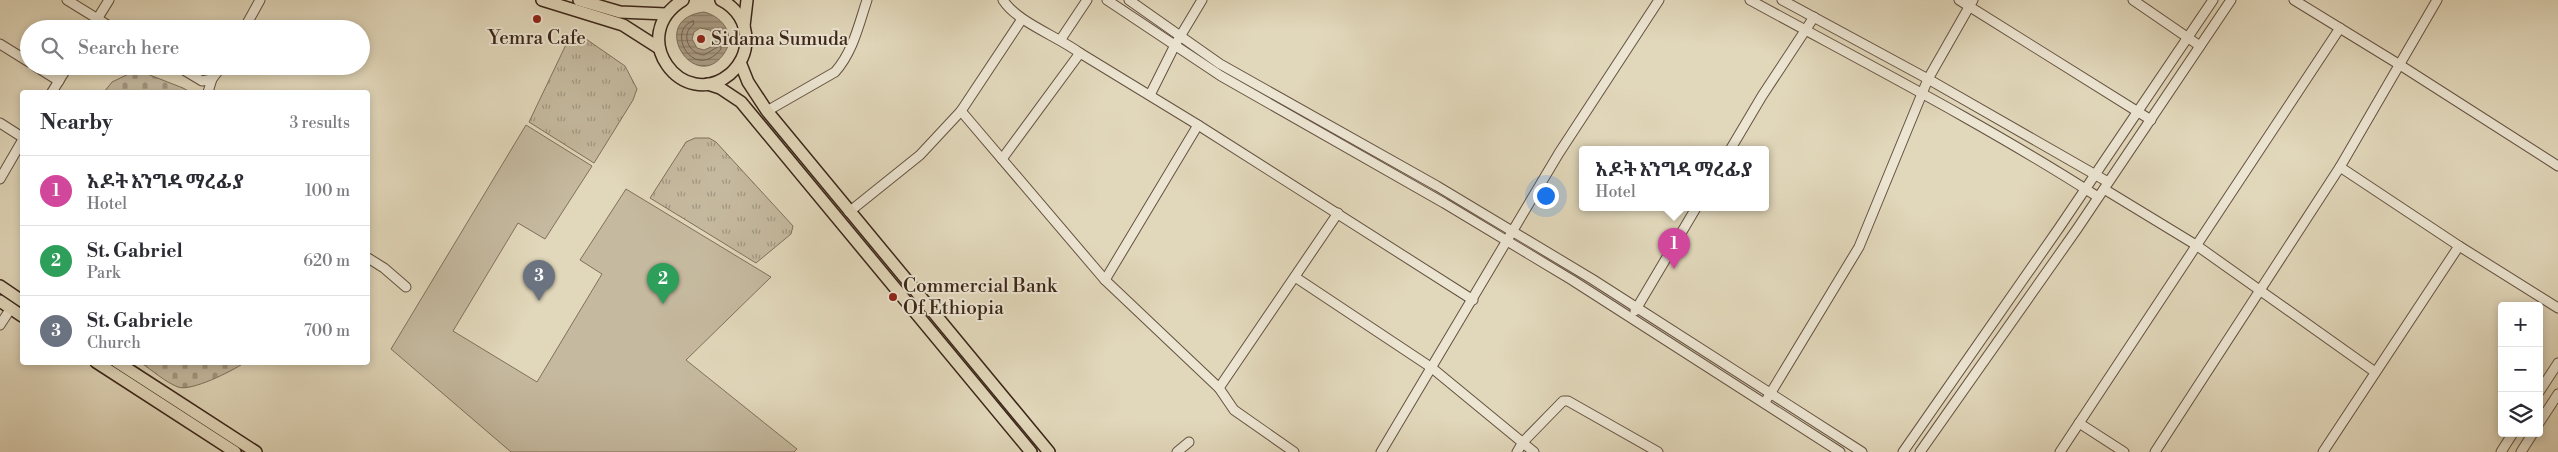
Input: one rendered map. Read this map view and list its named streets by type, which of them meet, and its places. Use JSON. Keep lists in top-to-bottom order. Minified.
{"places":["Yemra Cafe","Sidama Sumuda","Commercial Bank Of Ethiopia"],"page":{"search":"Search here","heading":["Nearby","3 results"],"popup":["አዶት እንግዳ ማረፊያ","Hotel"],"list":[{"mark":"1","name":"አዶት እንግዳ ማረፊያ","note":"Hotel","value":"100 m"},{"mark":"2","name":"St. Gabriel","note":"Park","value":"620 m"},{"mark":"3","name":"St. Gabriele","note":"Church","value":"700 m"}],"pins":["1","3","2"],"map_buttons":["+","−"]}}
